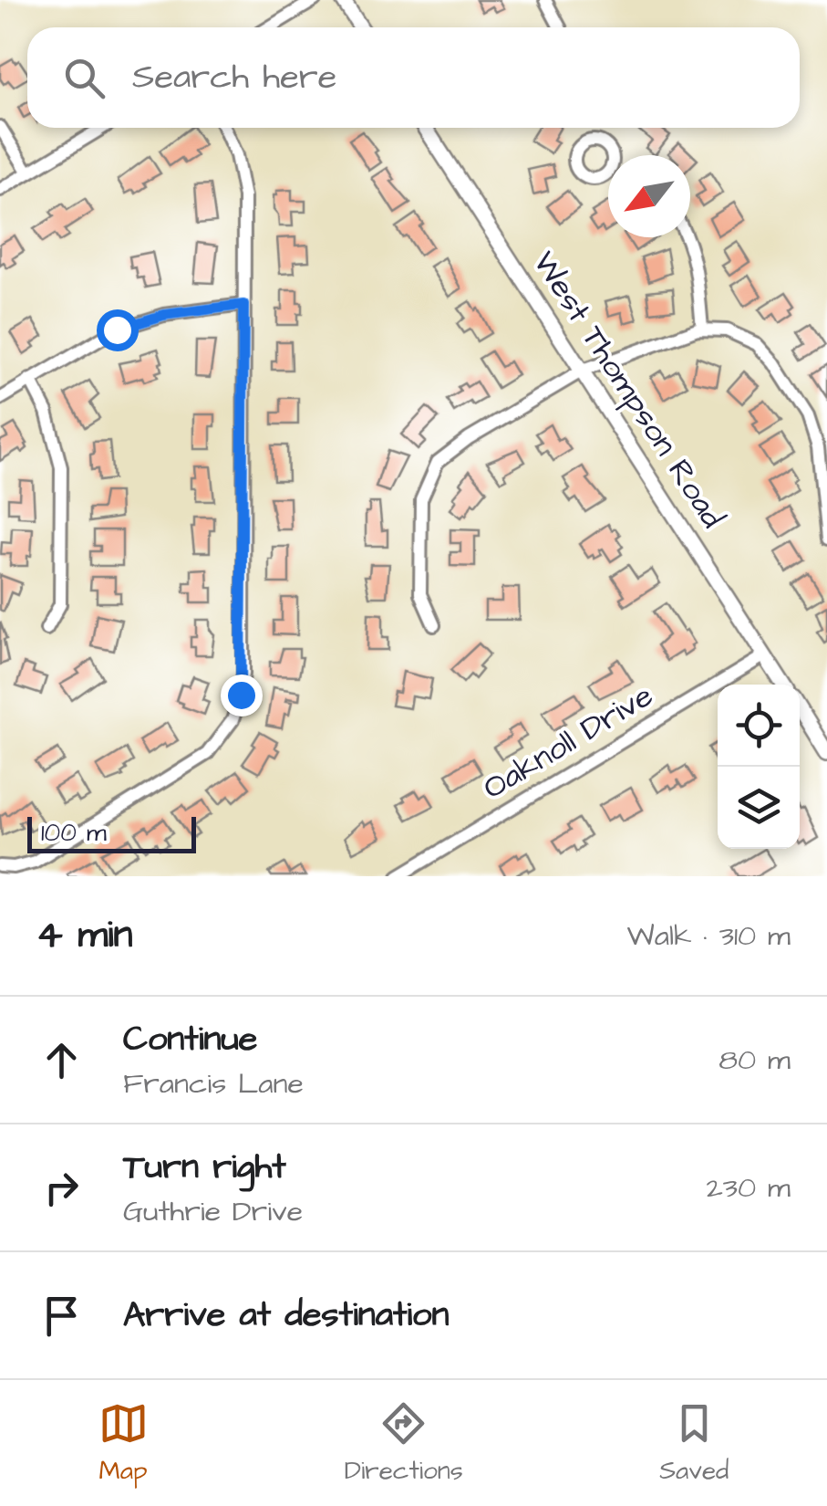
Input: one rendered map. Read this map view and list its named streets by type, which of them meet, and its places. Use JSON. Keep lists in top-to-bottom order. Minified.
{"streets":{"main road":["West Thompson Road"],"street":["Oaknoll Drive"]},"crossings":[["West Thompson Road","Oaknoll Drive"]],"scale_bar":"100 m","north":"bottom left","page":{"search":"Search here","scale":"100 m","heading":["4 min","Walk · 310 m"],"list":[["Continue","Francis Lane","80 m"],["Turn right","Guthrie Drive","230 m"],"Arrive at destination"],"nav":["Map","Directions","Saved"]}}
